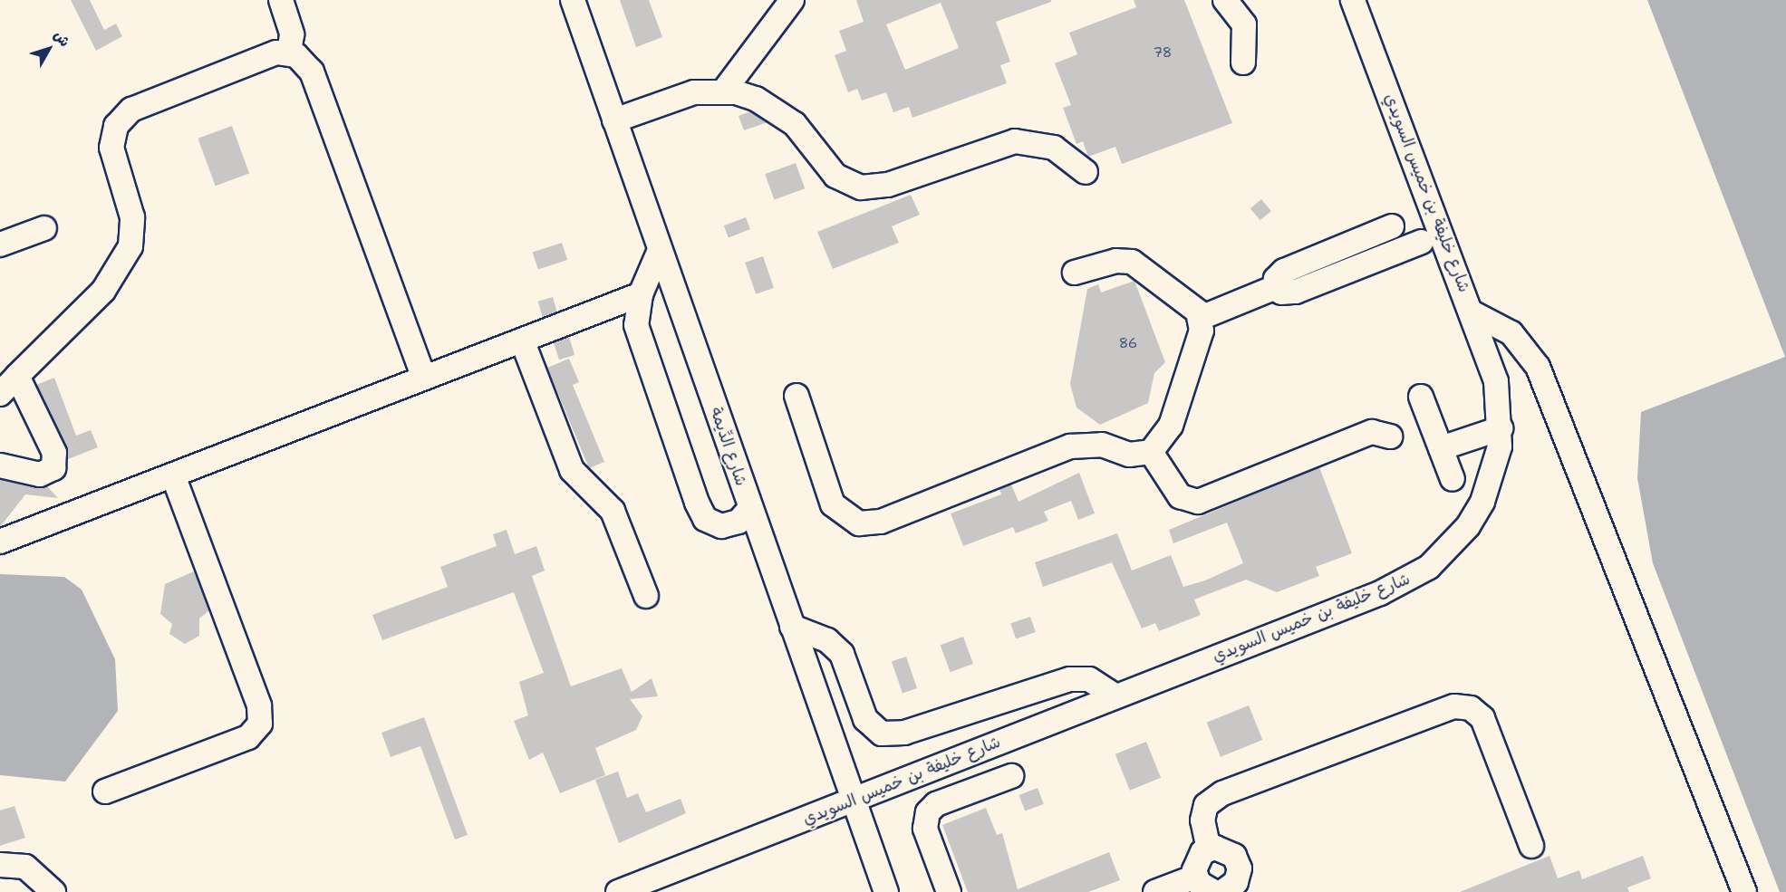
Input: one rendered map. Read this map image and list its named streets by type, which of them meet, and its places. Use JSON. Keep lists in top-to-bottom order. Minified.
{"streets":{"street":["شارع خليفة بن خميس السويدي","شارع الدِّيمة"]},"crossings":[["شارع خليفة بن خميس السويدي","شارع الدِّيمة"]],"house_numbers":["78","86"],"north":"top right"}
